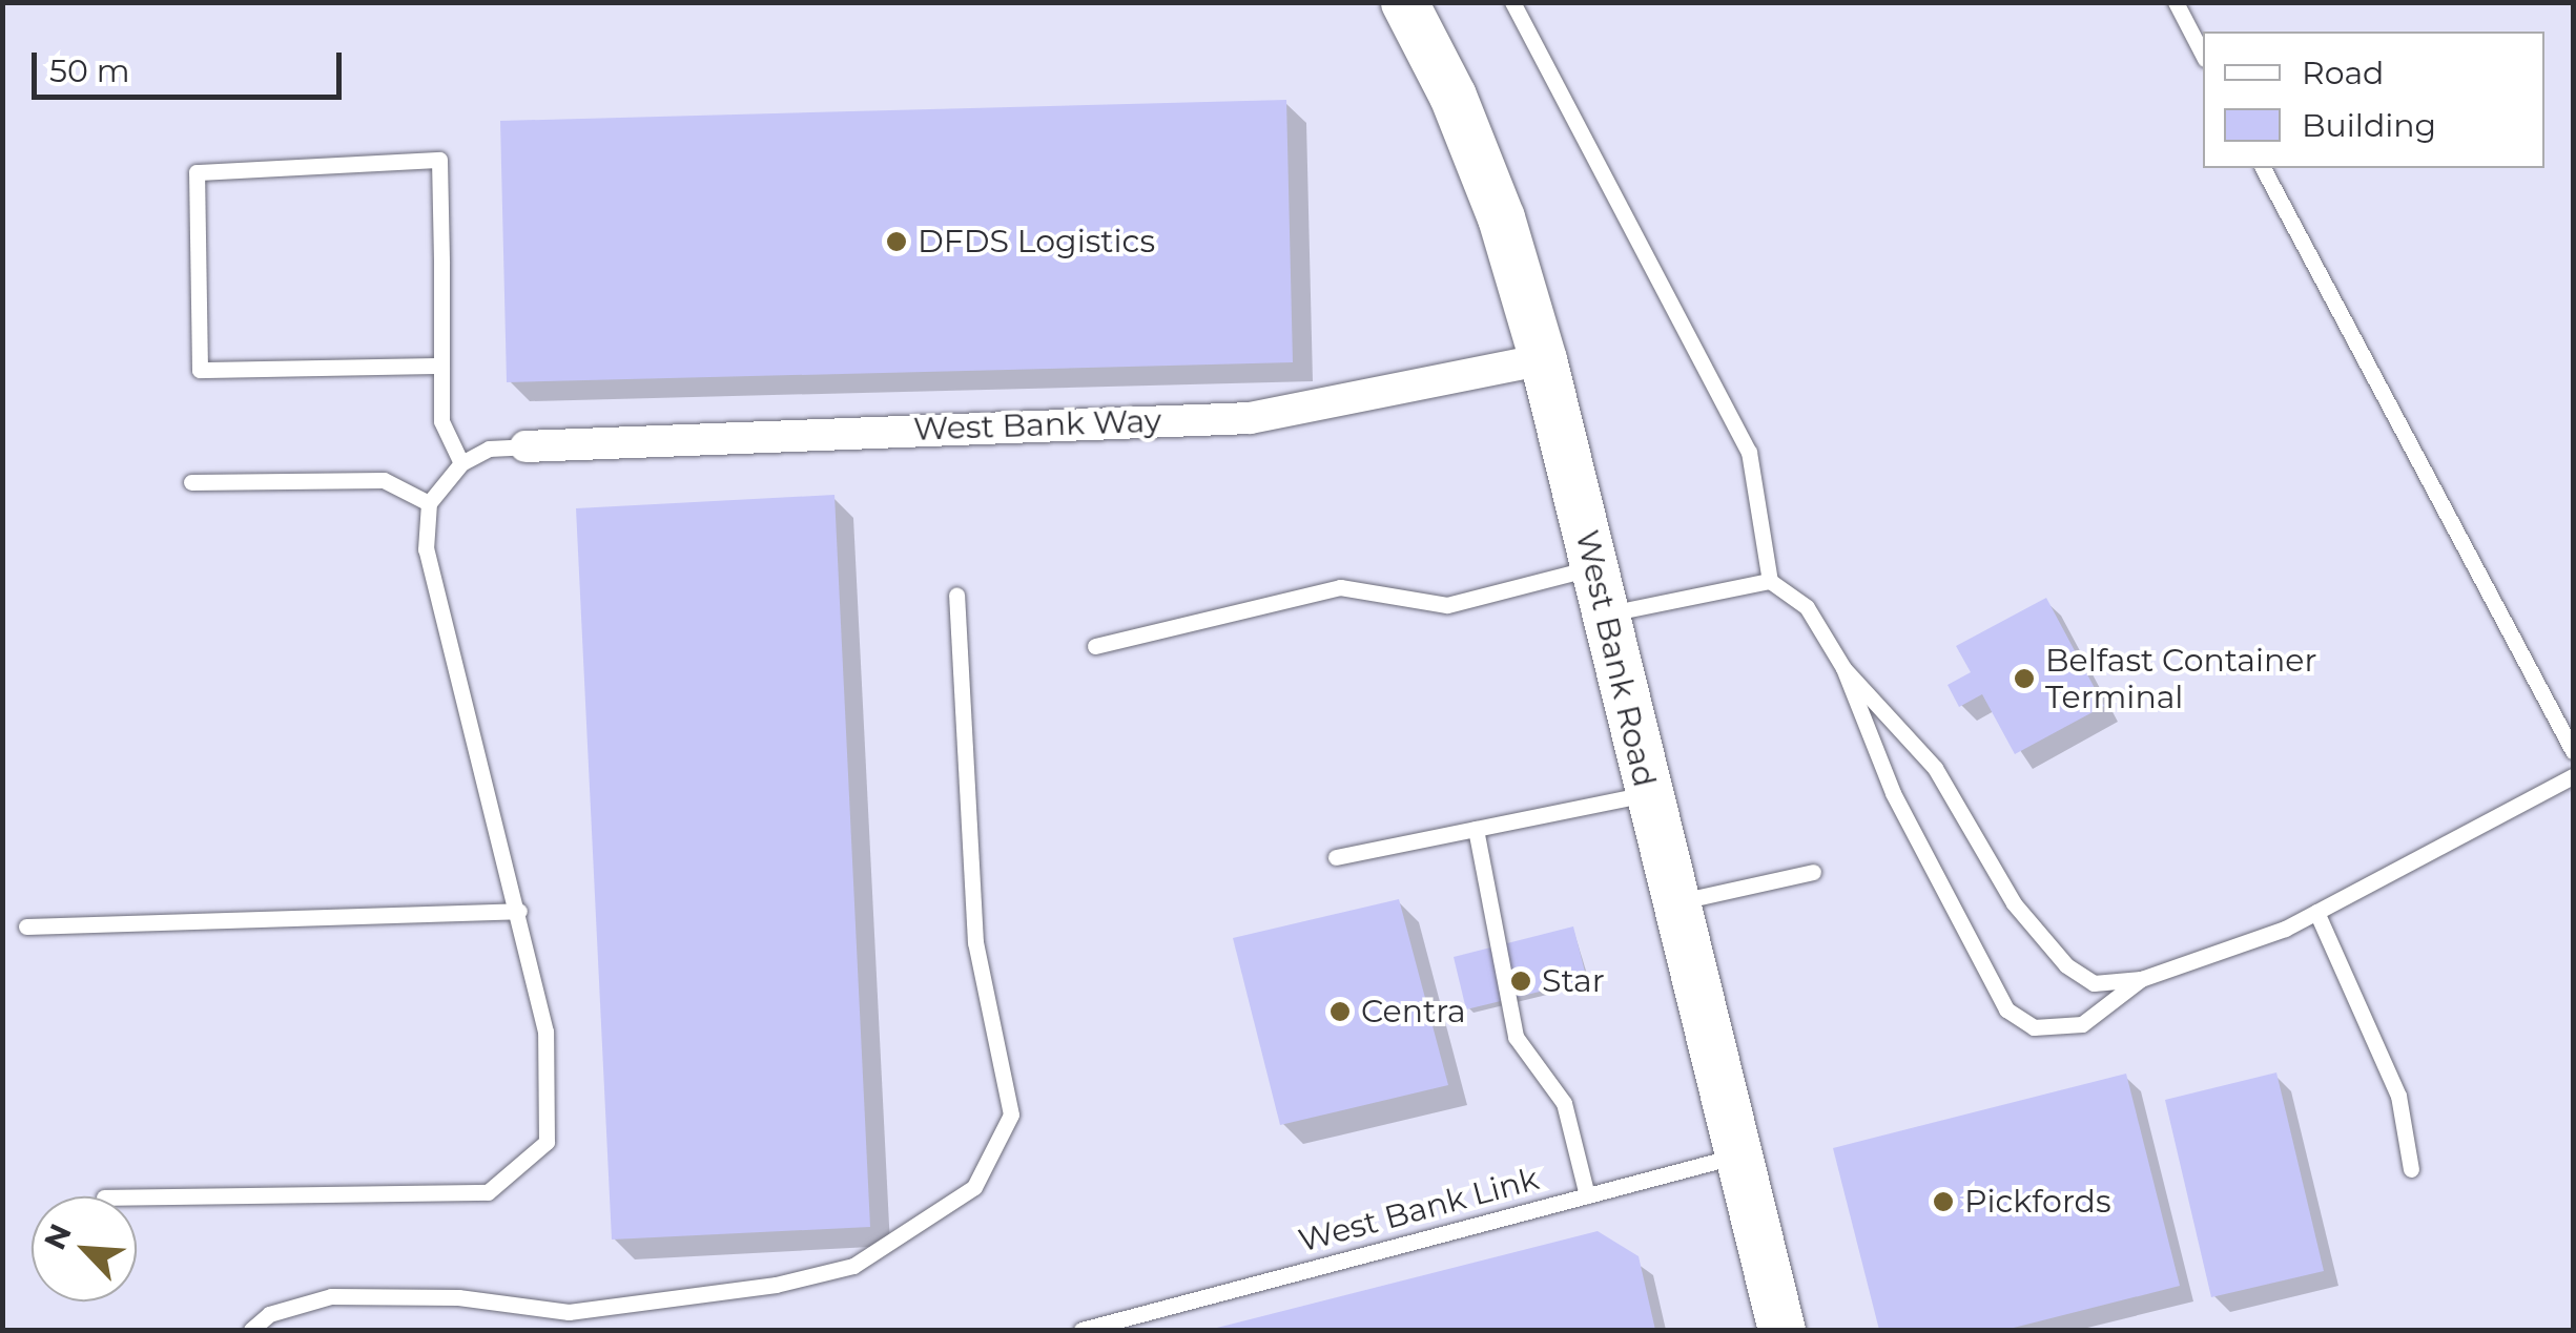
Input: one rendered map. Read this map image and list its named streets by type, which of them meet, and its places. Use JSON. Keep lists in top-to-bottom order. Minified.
{"streets":{"street":["West Bank Way","West Bank Road"],"lane":["West Bank Link"]},"crossings":[["West Bank Way","West Bank Road"],["West Bank Road","West Bank Link"]],"places":["DFDS Logistics","Belfast Container Terminal","Star","Centra","Pickfords"],"legend":["Road","Building"],"scale_bar":"50 m","north":"top left"}
